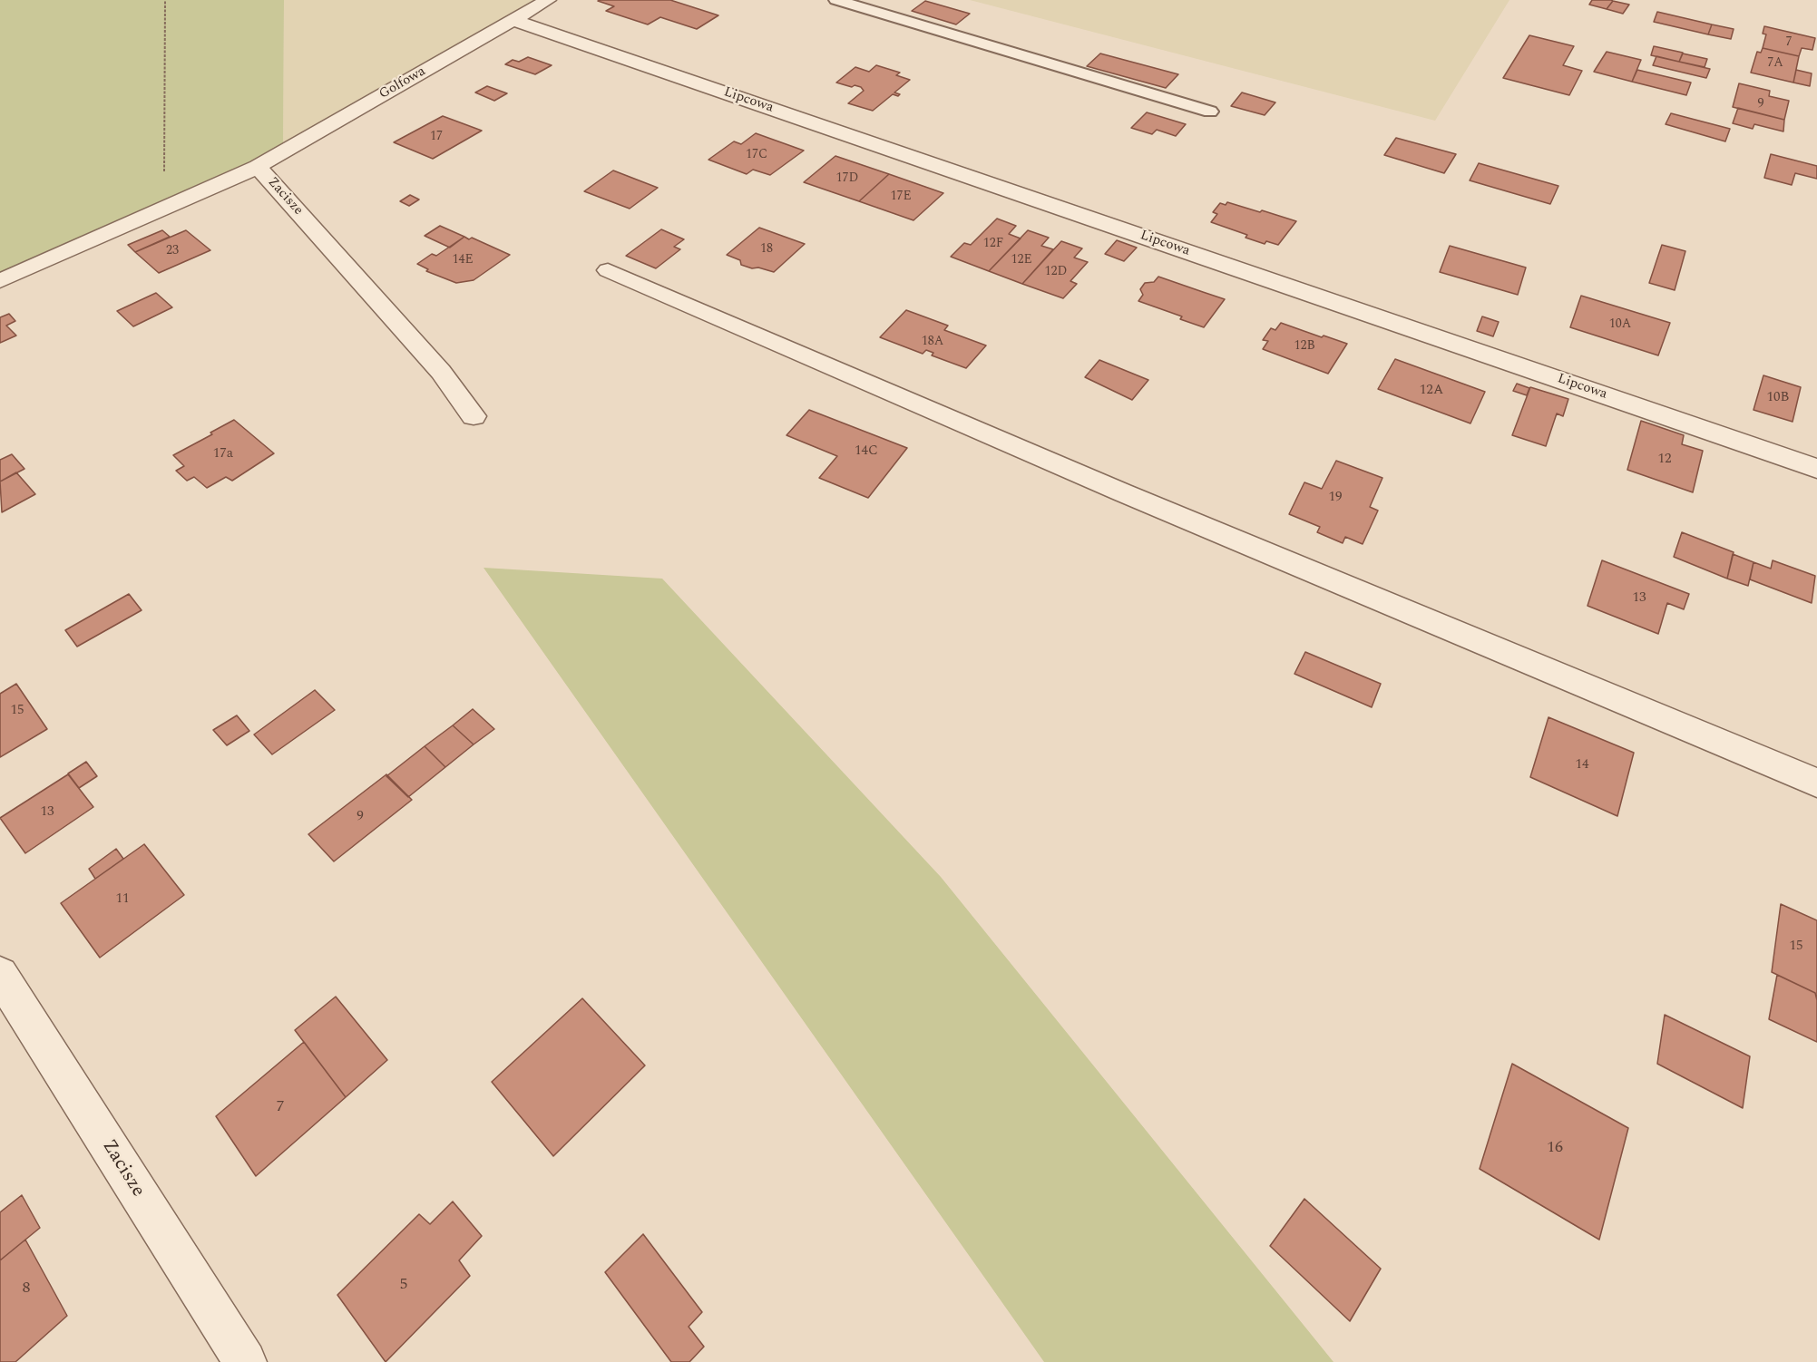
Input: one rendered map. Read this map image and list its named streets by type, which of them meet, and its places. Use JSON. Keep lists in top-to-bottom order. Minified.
{"streets":{"street":["Golfowa","Lipcowa","Zacisze"]},"crossings":[["Golfowa","Lipcowa"],["Golfowa","Zacisze"]],"house_numbers":["7","7A","9","17","17C","17D","17E","12F","18","23","14E","12E","12D","10A","18A","12B","12A","10B","14C","17a","12","19","13","15","14","13","9","11","15","7","16","5","8"]}
